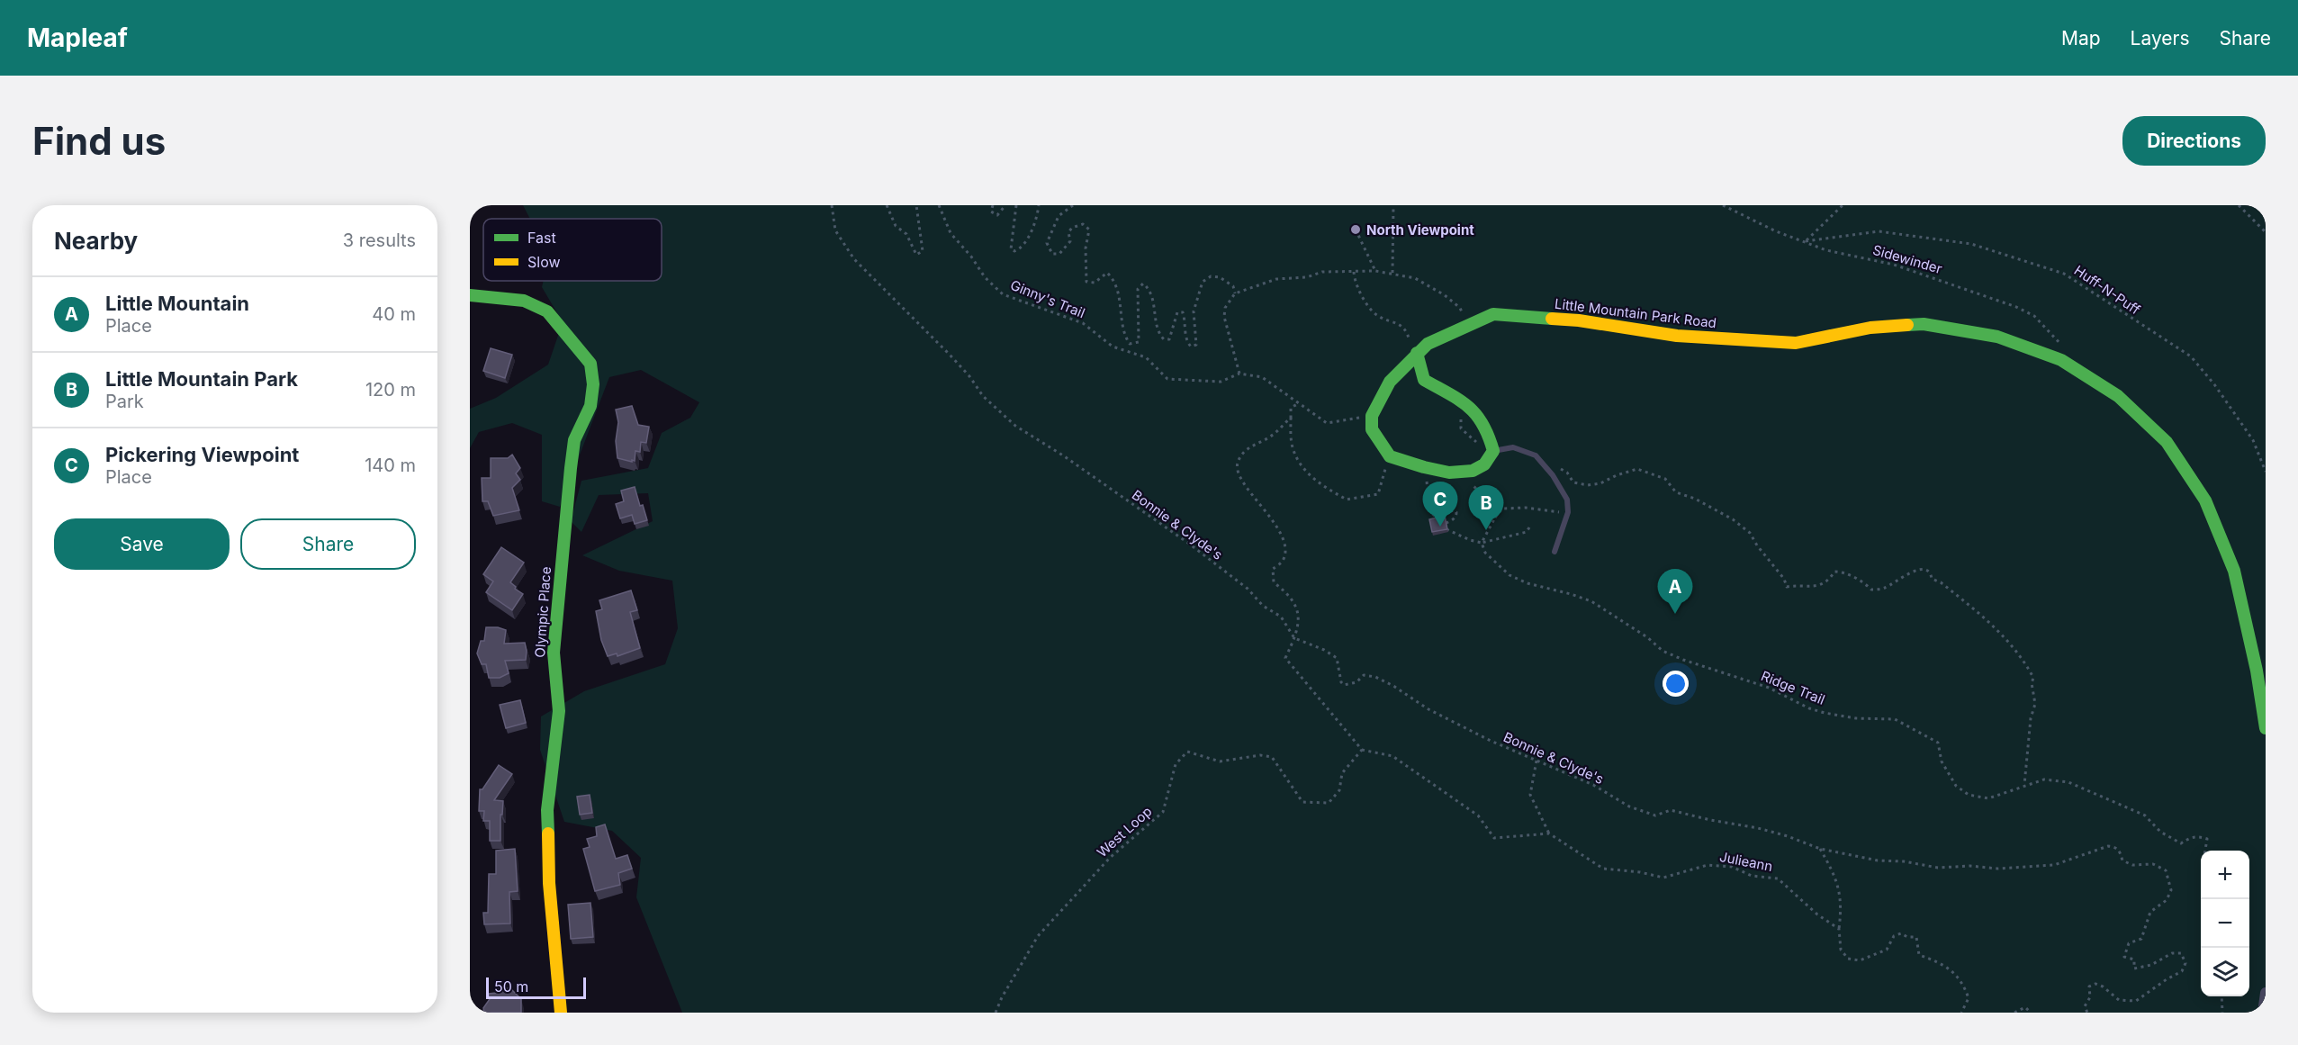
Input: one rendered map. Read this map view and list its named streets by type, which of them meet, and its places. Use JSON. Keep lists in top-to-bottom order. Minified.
{"streets":{"street":["Little Mountain Park Road","Olympic Place"],"path":["Sidewinder","Huff-N-Puff","Ginny's Trail","Bonnie & Clyde's","Ridge Trail","West Loop","Julieann"]},"crossings":[["Sidewinder","Huff-N-Puff"],["Sidewinder","Little Mountain Park Road"]],"places":["North Viewpoint"],"legend":["Fast","Slow"],"scale_bar":"50 m","page":{"header":"Mapleaf","nav":["Map","Layers","Share"],"buttons":["Directions",["Save","Share"]],"title":"Find us","heading":["Nearby","3 results"],"list":[{"mark":"A","name":"Little Mountain","note":"Place","value":"40 m"},{"mark":"B","name":"Little Mountain Park","note":"Park","value":"120 m"},{"mark":"C","name":"Pickering Viewpoint","note":"Place","value":"140 m"}],"pins":["C","B","A"],"map_buttons":["+","−"],"scale":"50 m"}}
